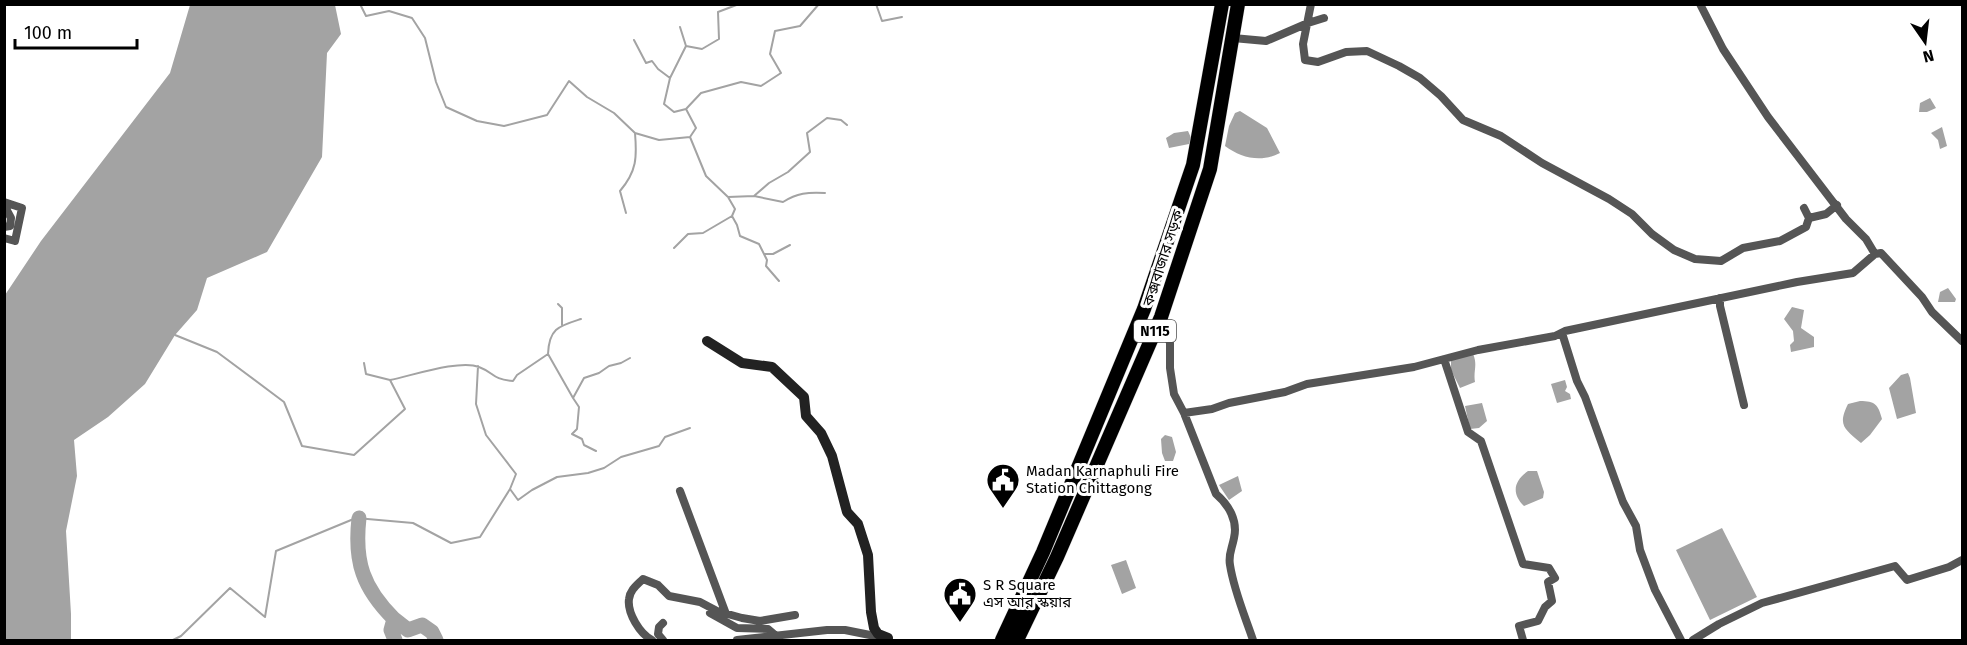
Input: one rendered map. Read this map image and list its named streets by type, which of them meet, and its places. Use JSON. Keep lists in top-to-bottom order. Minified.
{"streets":{"highway":["কক্সবাজার সড়ক","N115"]},"places":{"public building":["Madan Karnaphuli Fire Station Chittagong","S R Square এস আর স্কয়ার"]},"scale_bar":"100 m","north":"bottom"}
